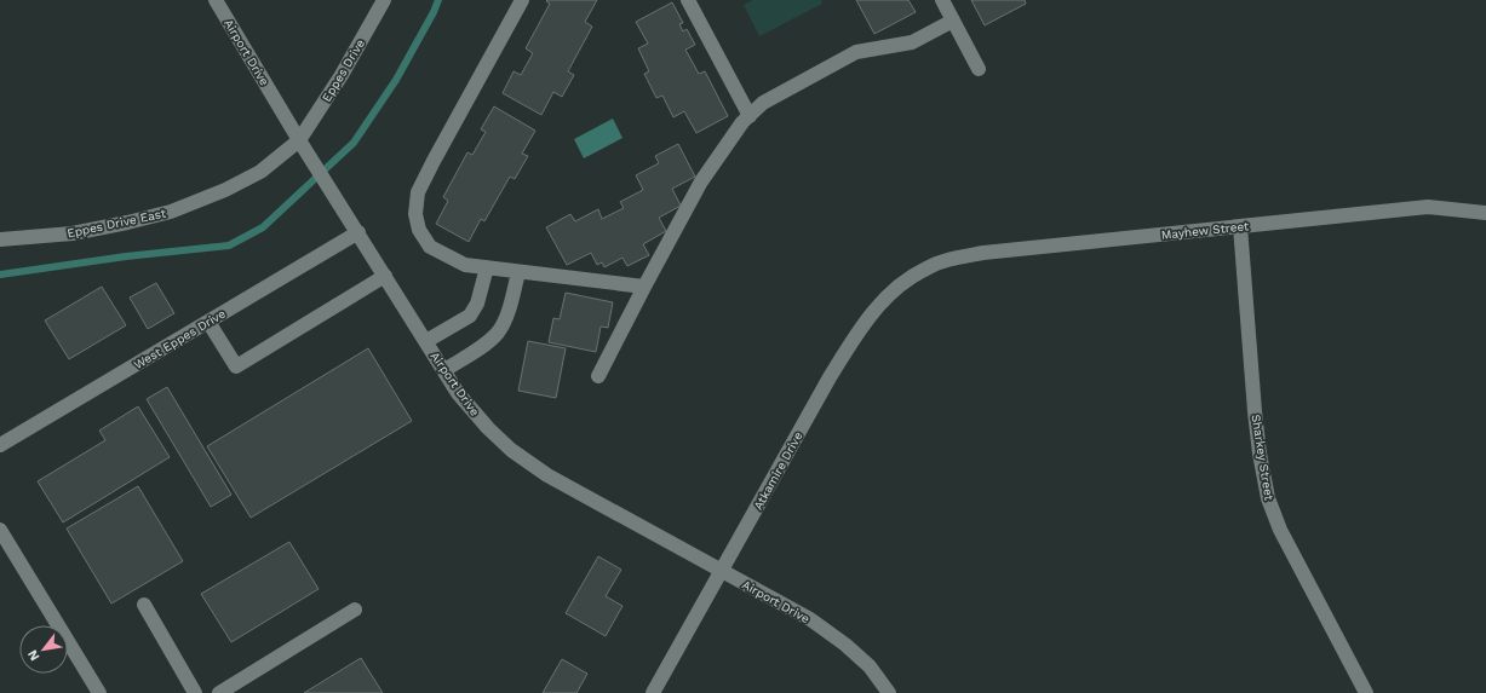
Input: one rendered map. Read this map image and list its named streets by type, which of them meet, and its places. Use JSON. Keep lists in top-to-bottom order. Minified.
{"streets":{"street":["Airport Drive","Eppes Drive","Eppes Drive East","Mayhew Street","West Eppes Drive","Sharkey Street","Atkamire Drive"]},"crossings":[["Airport Drive","Eppes Drive"],["Airport Drive","Eppes Drive East"],["Airport Drive","West Eppes Drive"],["Airport Drive","Atkamire Drive"],["Eppes Drive","Eppes Drive East"],["Mayhew Street","Sharkey Street"],["Mayhew Street","Atkamire Drive"]],"north":"bottom left"}
